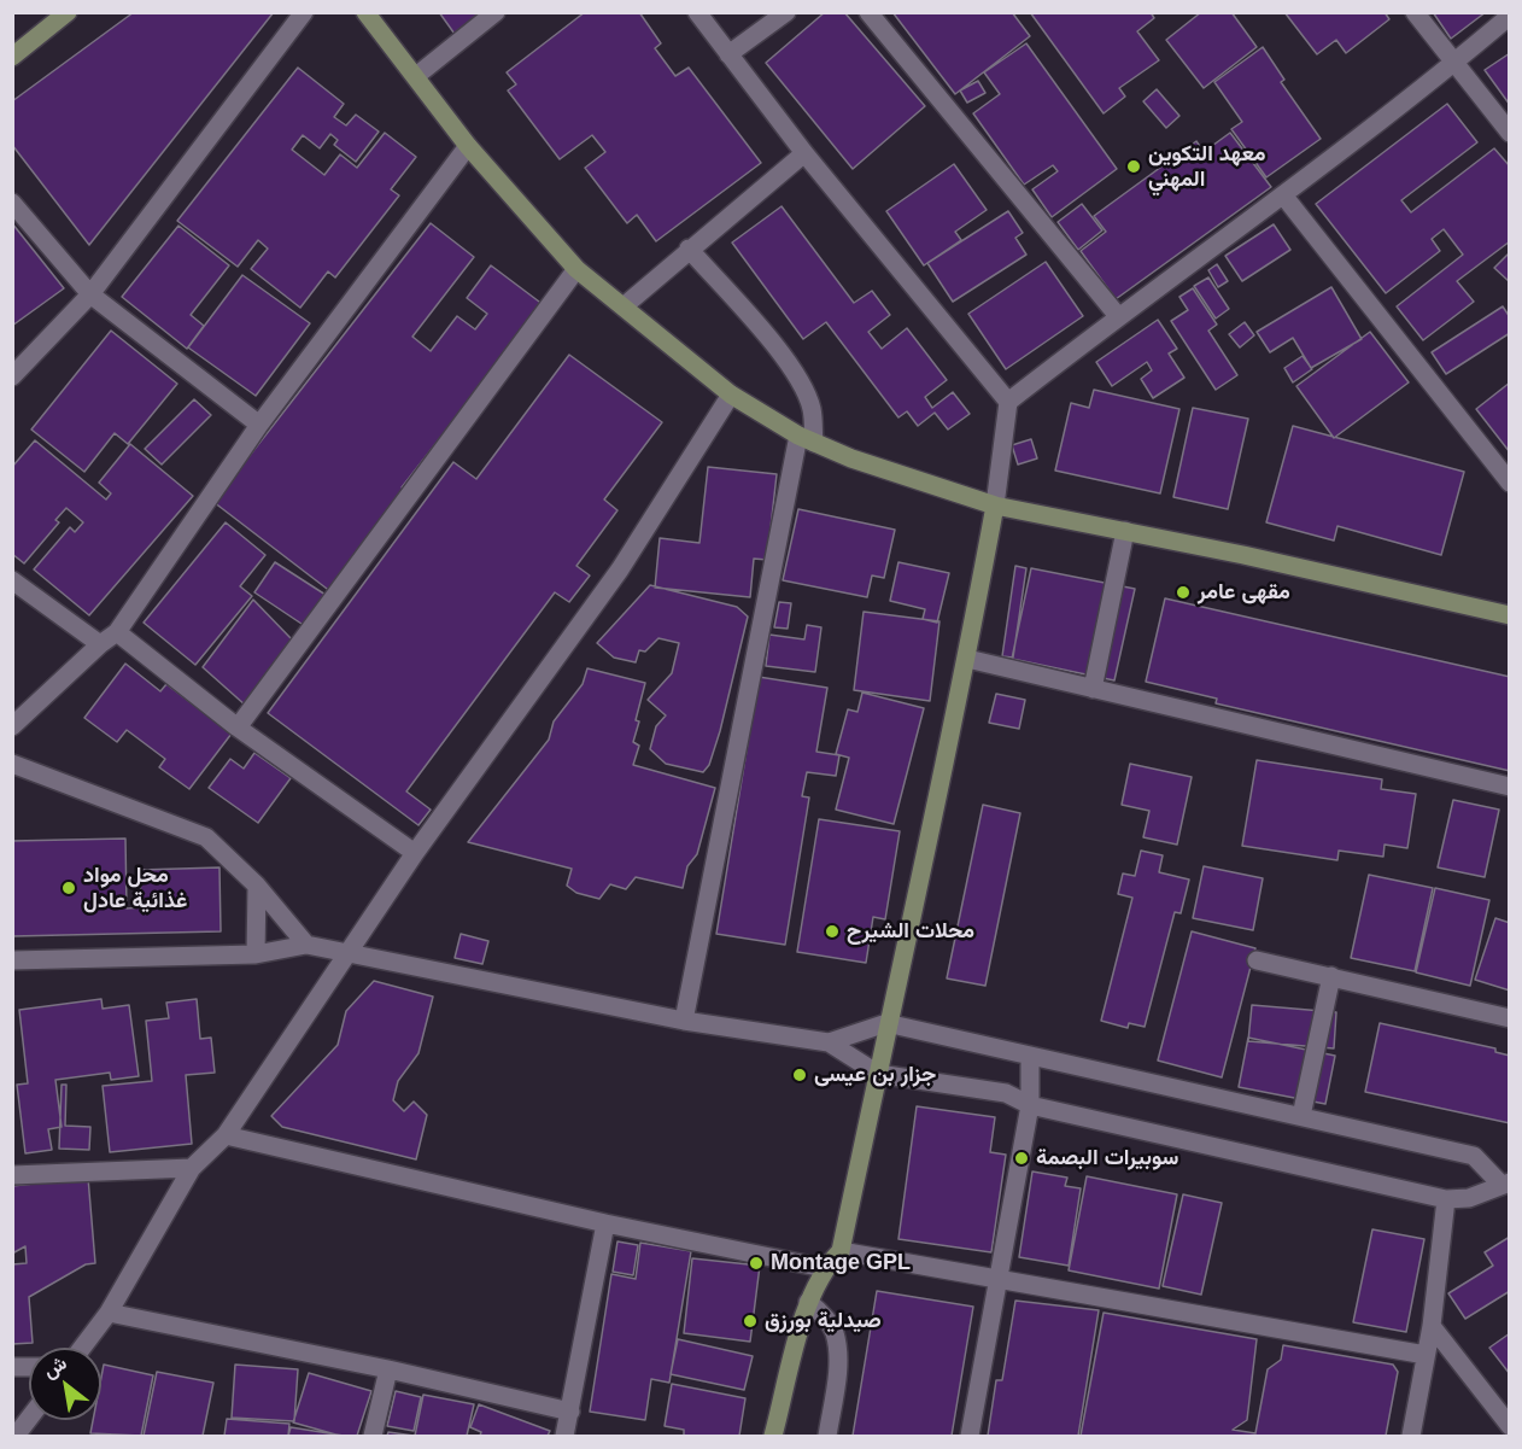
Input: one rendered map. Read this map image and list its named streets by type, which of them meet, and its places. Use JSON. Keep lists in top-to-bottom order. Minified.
{"places":["معهد التكوين المهني","مقهى عامر","محل مواد غذائية عادل","محلات الشيرح","جزار بن عيسى","سوبيرات البصمة","Montage GPL","صيدلية بورزق"],"north":"top left"}
